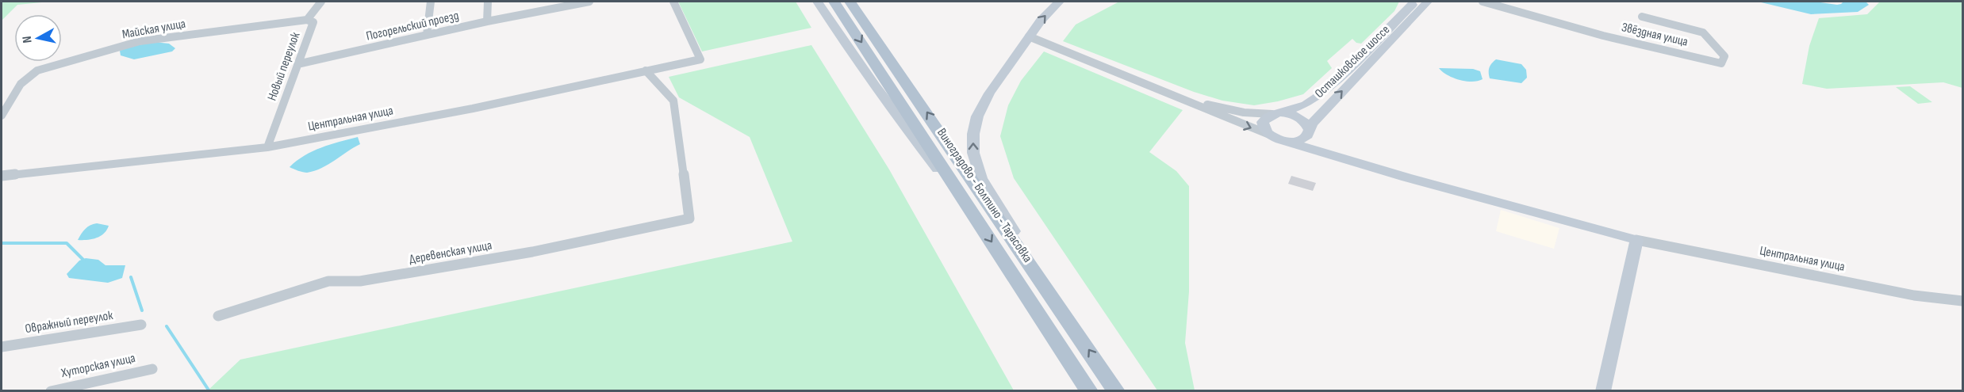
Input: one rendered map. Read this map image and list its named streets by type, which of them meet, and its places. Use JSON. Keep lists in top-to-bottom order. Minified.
{"streets":{"main road":["Виноградово - Болтино - Тарасовка"],"street":["Погорельский проезд","Майская улица","Звёздная улица","Осташковское шоссе","Новый переулок","Центральная улица","Деревенская улица","Овражный переулок","Хуторская улица"]},"crossings":[["Погорельский проезд","Новый переулок"],["Майская улица","Новый переулок"],["Новый переулок","Центральная улица"],["Центральная улица","Деревенская улица"]],"north":"left"}
